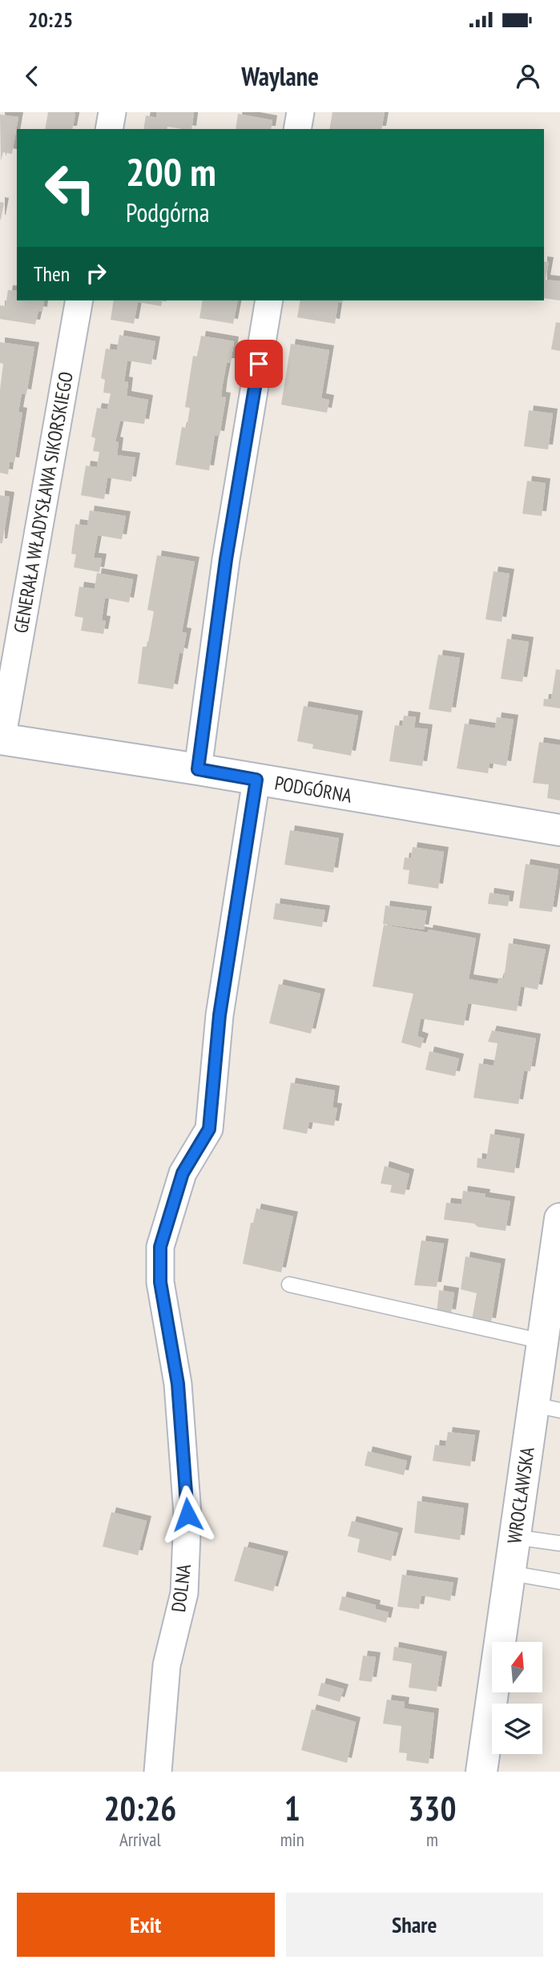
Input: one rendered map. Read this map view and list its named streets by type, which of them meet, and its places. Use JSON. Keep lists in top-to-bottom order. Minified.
{"streets":{"street":["GENERAŁA WŁADYSŁAWA SIKORSKIEGO","PODGÓRNA","WROCŁAWSKA","DOLNA"]},"crossings":[["GENERAŁA WŁADYSŁAWA SIKORSKIEGO","PODGÓRNA"],["PODGÓRNA","DOLNA"]],"north":"top","page":{"status":"20:25","header":"Waylane","turn":["200 m","Podgórna"],"then":"Then","eta":["20:26","Arrival","1","min","330","m"],"buttons":["Exit","Share"]}}
